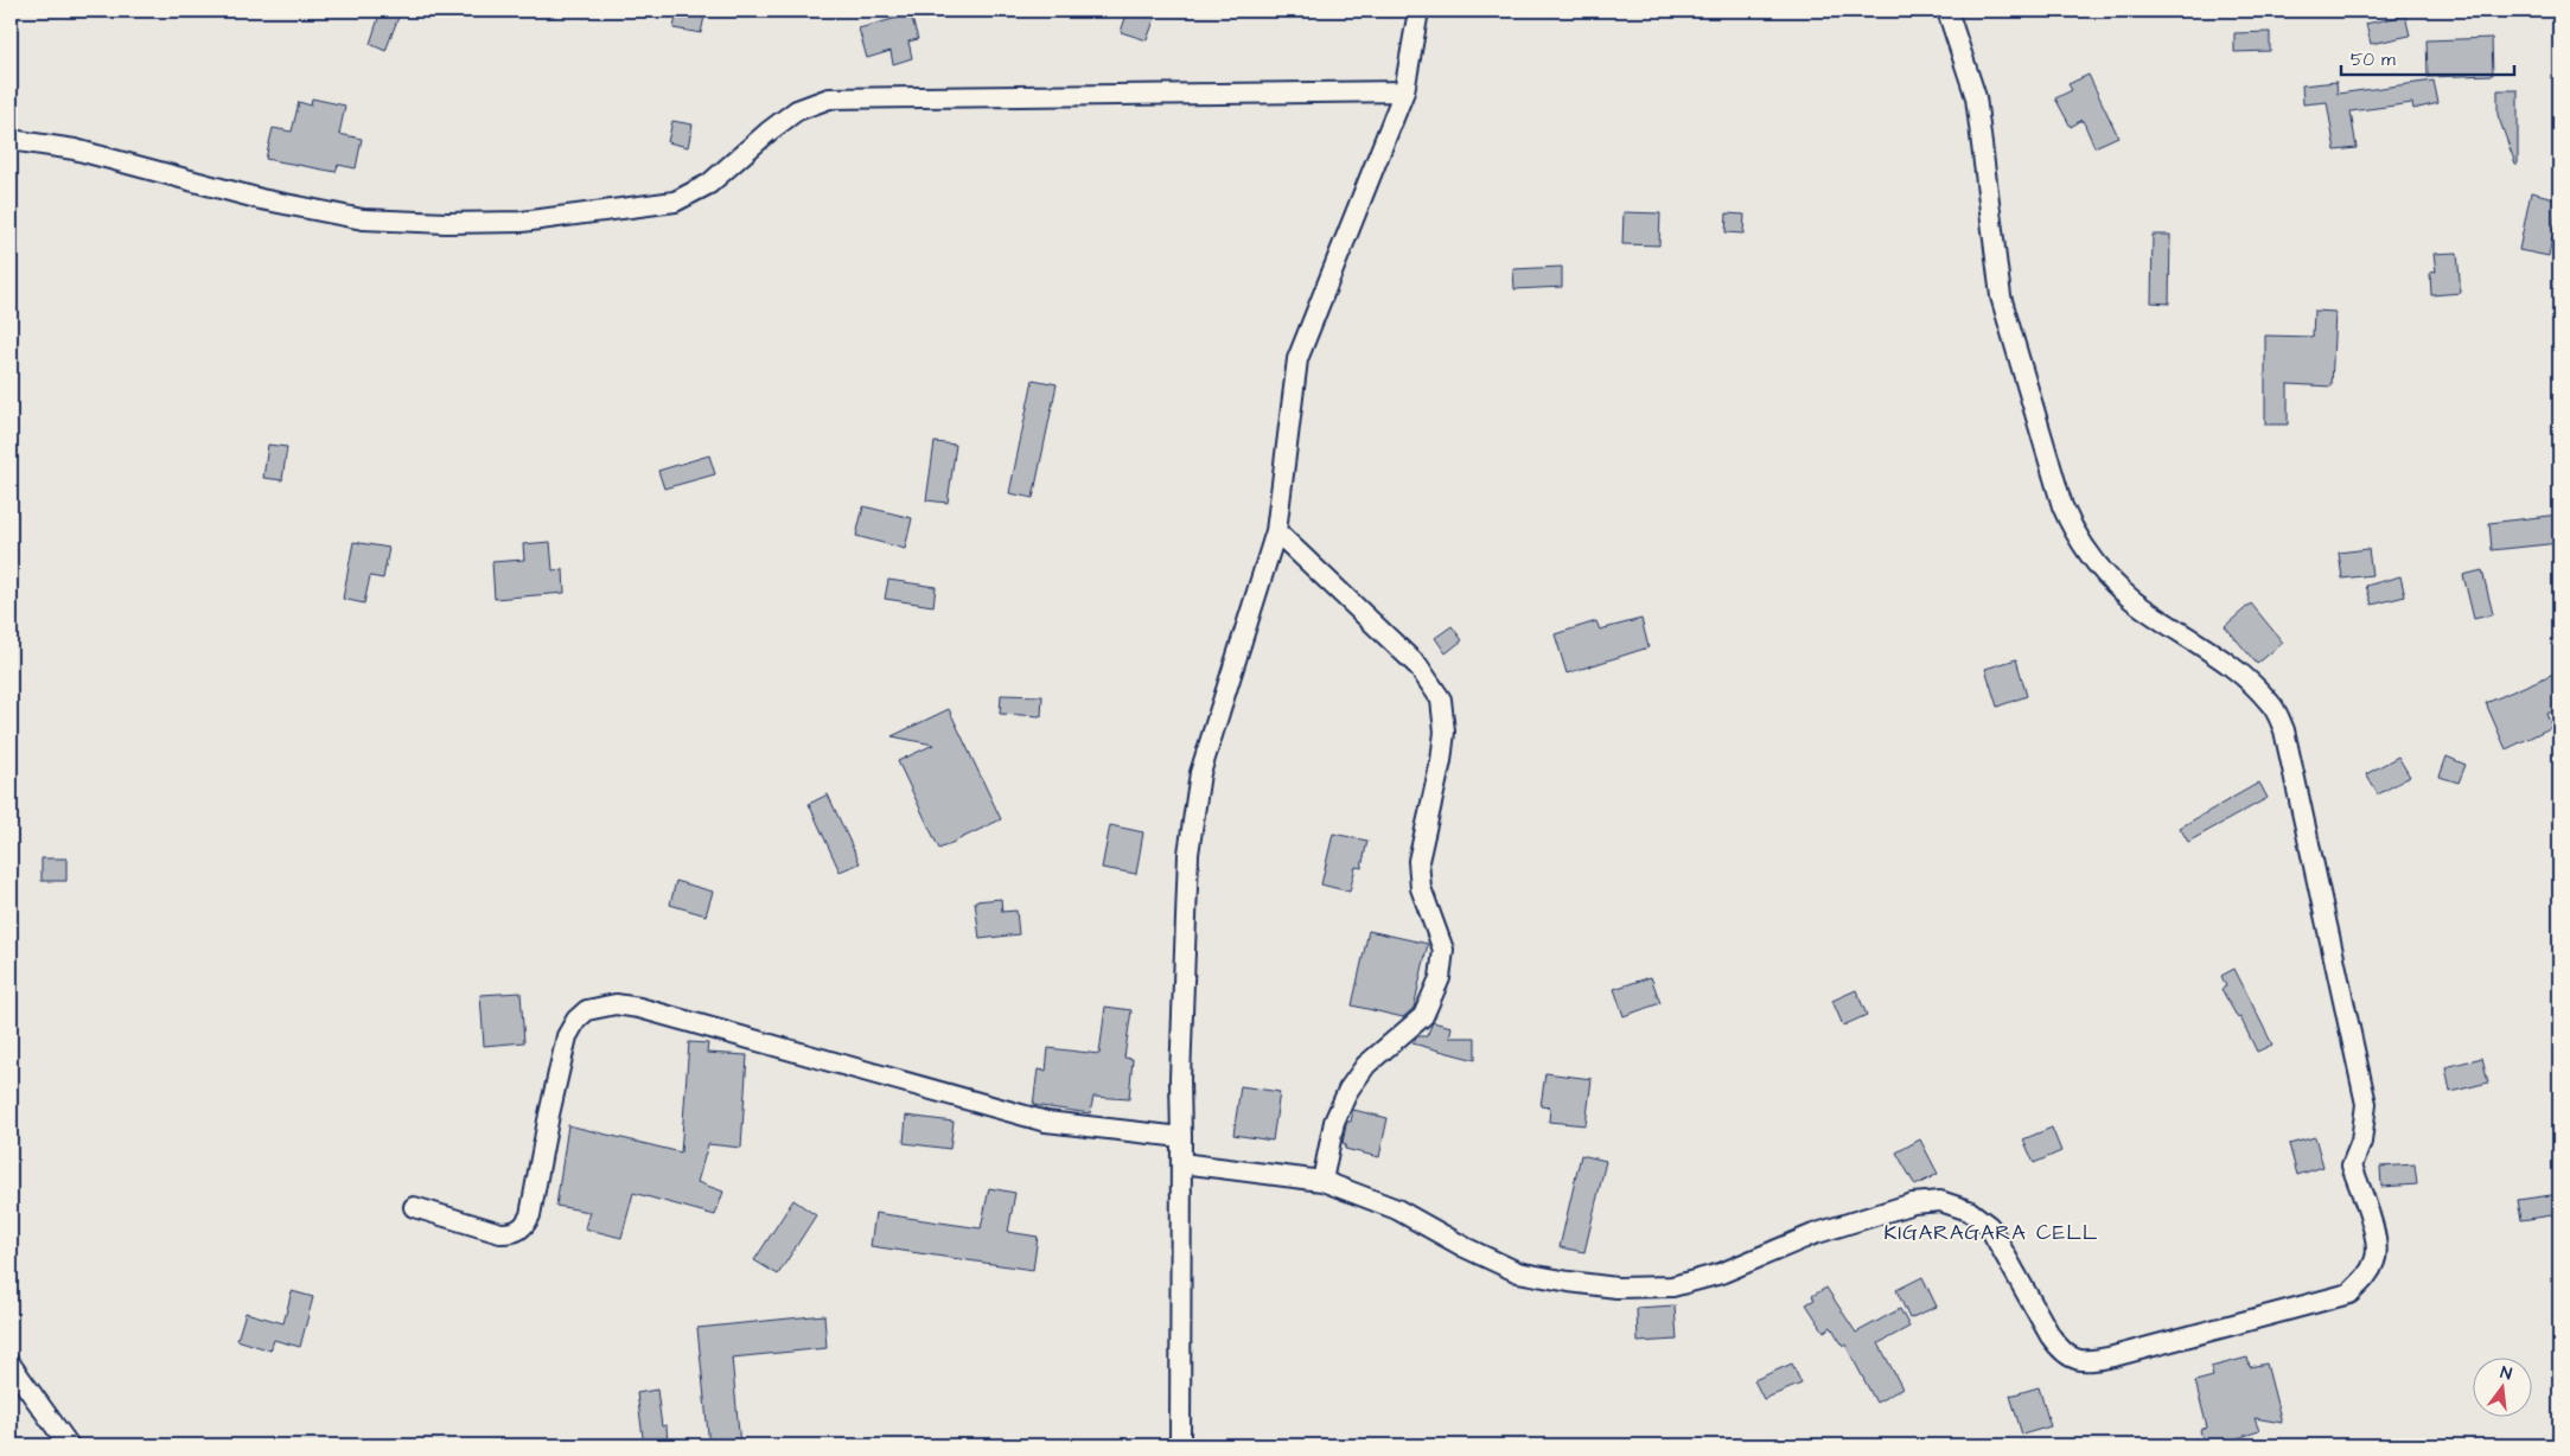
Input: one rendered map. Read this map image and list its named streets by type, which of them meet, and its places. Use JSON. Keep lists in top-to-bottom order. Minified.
{"districts":["KIGARAGARA CELL"],"scale_bar":"50 m","north":"top"}
